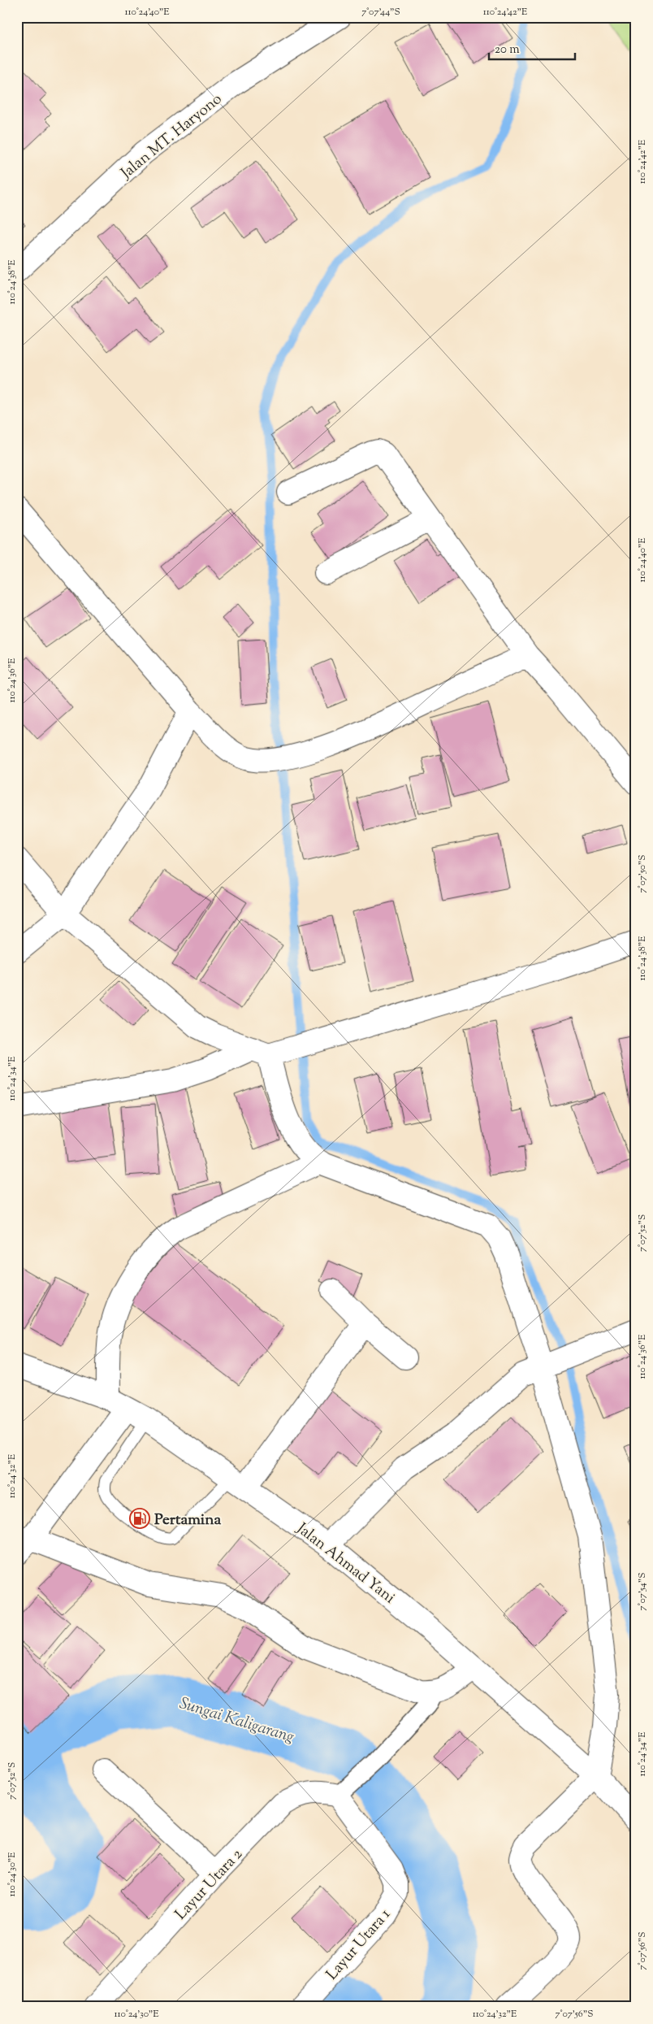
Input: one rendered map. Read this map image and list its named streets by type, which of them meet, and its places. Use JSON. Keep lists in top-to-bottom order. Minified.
{"streets":{"street":["Jalan MT. Haryono","Jalan Ahmad Yani","Layur Utara 2","Layur Utara 1"]},"crossings":[["Layur Utara 2","Layur Utara 1"]],"water":["Sungai Kaligarang"],"places":{"fuel station":["Pertamina"]},"scale_bar":"20 m","coordinates":["110°24'40\"E","7°07'44\"S","110°24'42\"E","110°24'38\"E","110°24'36\"E","7°07'50\"S","110°24'34\"E","7°07'52\"S","110°24'32\"E","7°07'54\"S","110°24'30\"E","7°07'56\"S"]}
